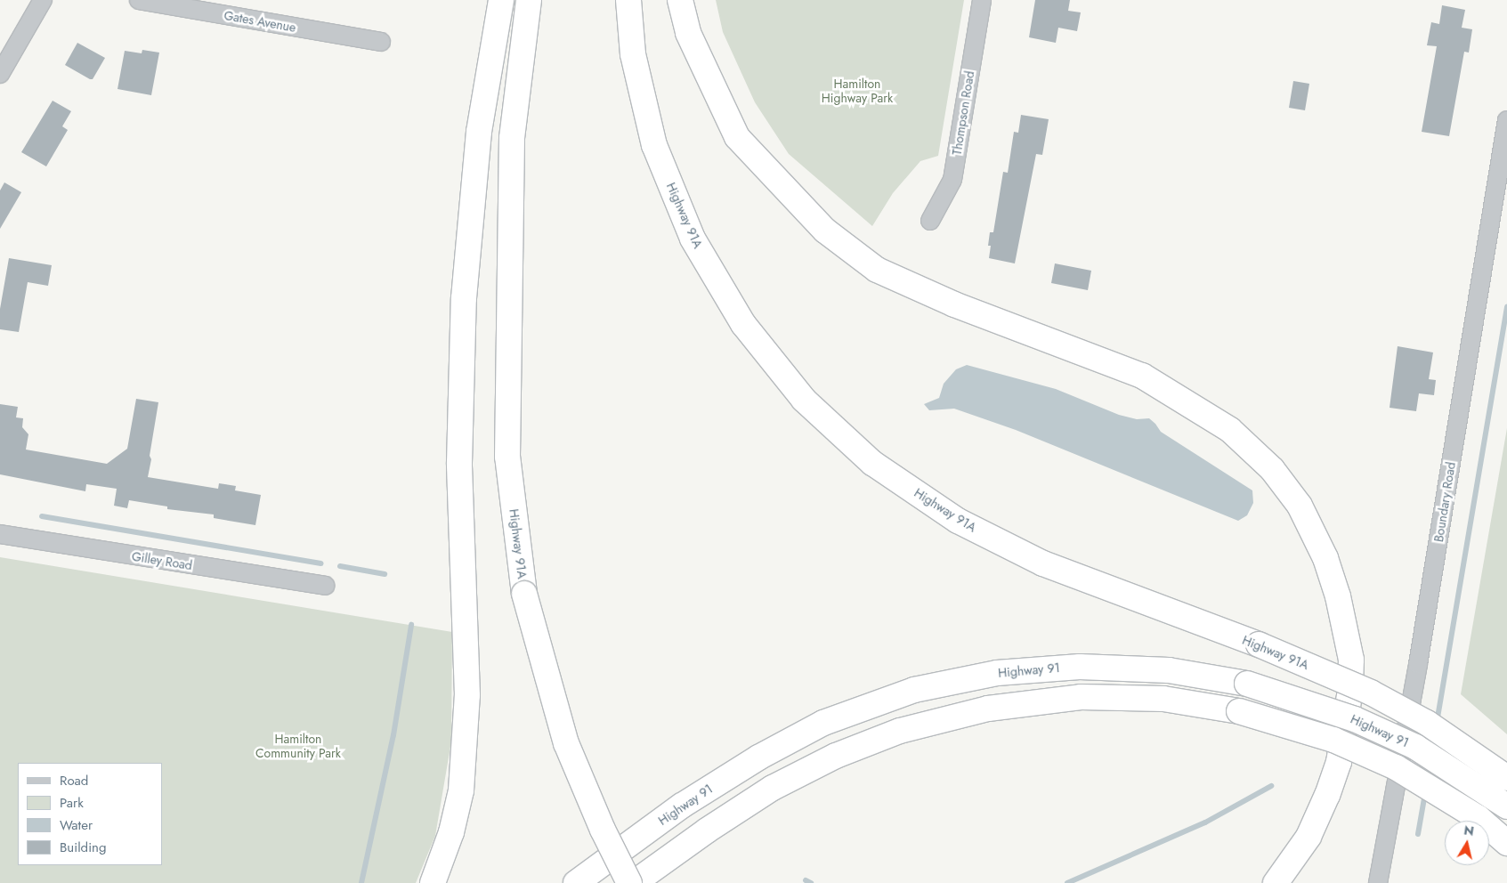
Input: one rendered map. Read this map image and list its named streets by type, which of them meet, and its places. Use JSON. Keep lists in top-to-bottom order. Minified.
{"streets":{"highway":["Highway 91A","Highway 91"],"street":["Gates Avenue","Thompson Road","Boundary Road","Gilley Road"]},"parks":["Hamilton Highway Park","Hamilton Community Park"],"legend":["Road","Park","Water","Building"],"north":"top"}
